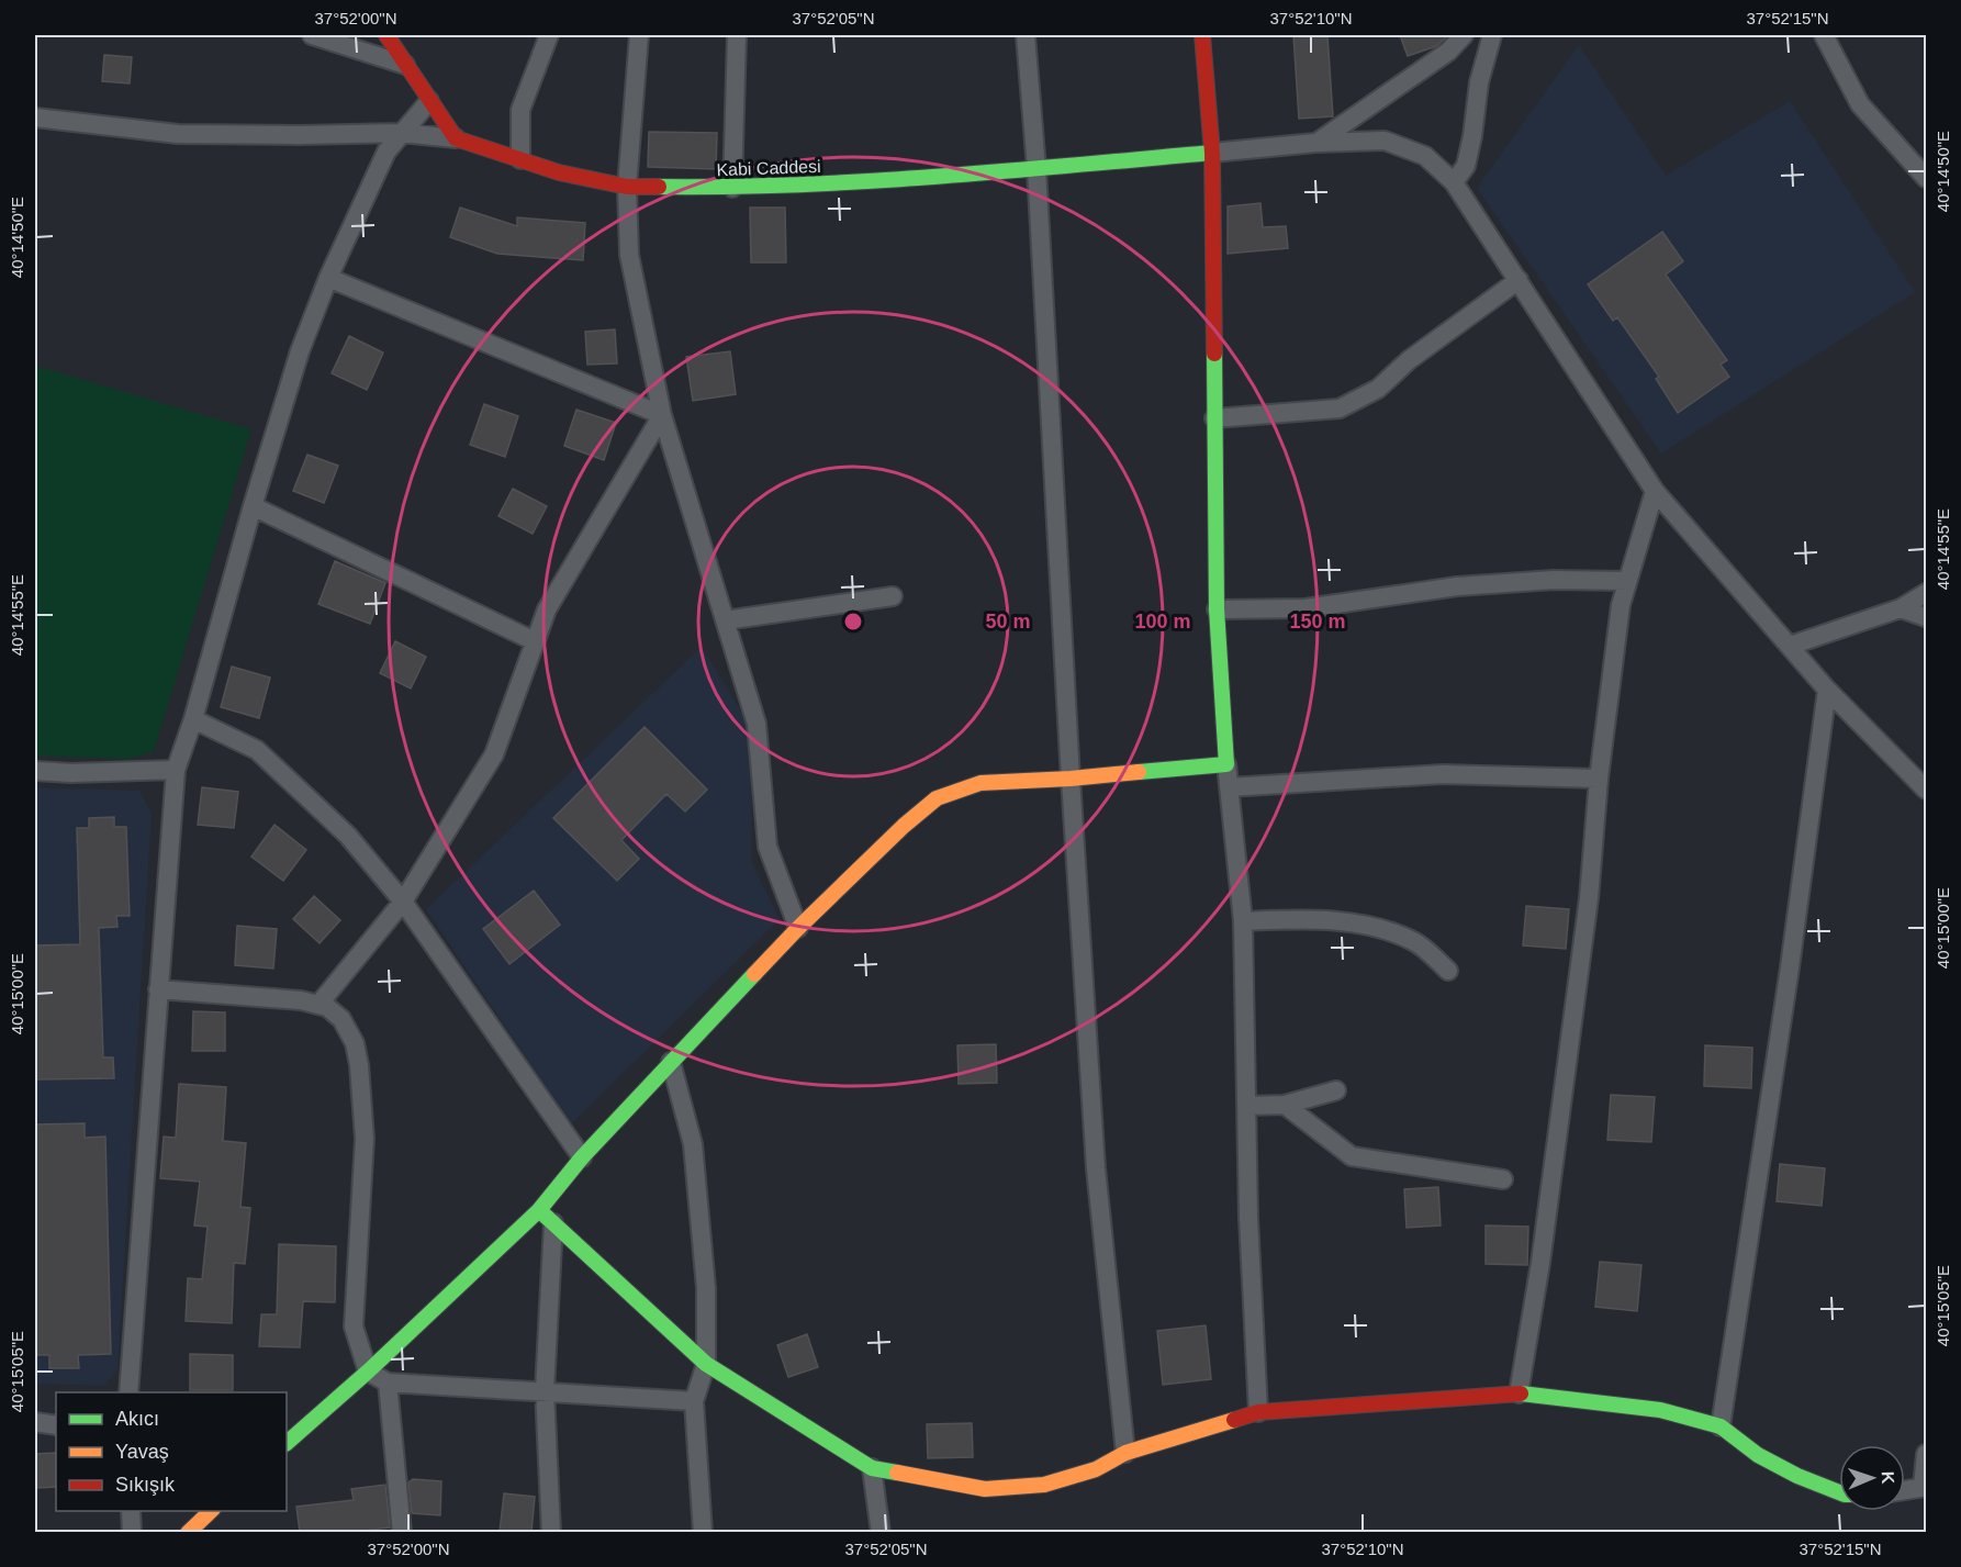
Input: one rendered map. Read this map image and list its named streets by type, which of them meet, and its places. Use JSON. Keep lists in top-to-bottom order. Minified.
{"streets":{"street":["Kabi Caddesi"]},"legend":["Akıcı","Yavaş","Sıkışık"],"north":"right","coordinates":["37°52'00\"N","37°52'05\"N","37°52'10\"N","37°52'15\"N","40°14'50\"E","40°14'55\"E","40°15'00\"E","40°15'05\"E"],"rings":["50 m","100 m","150 m"]}
